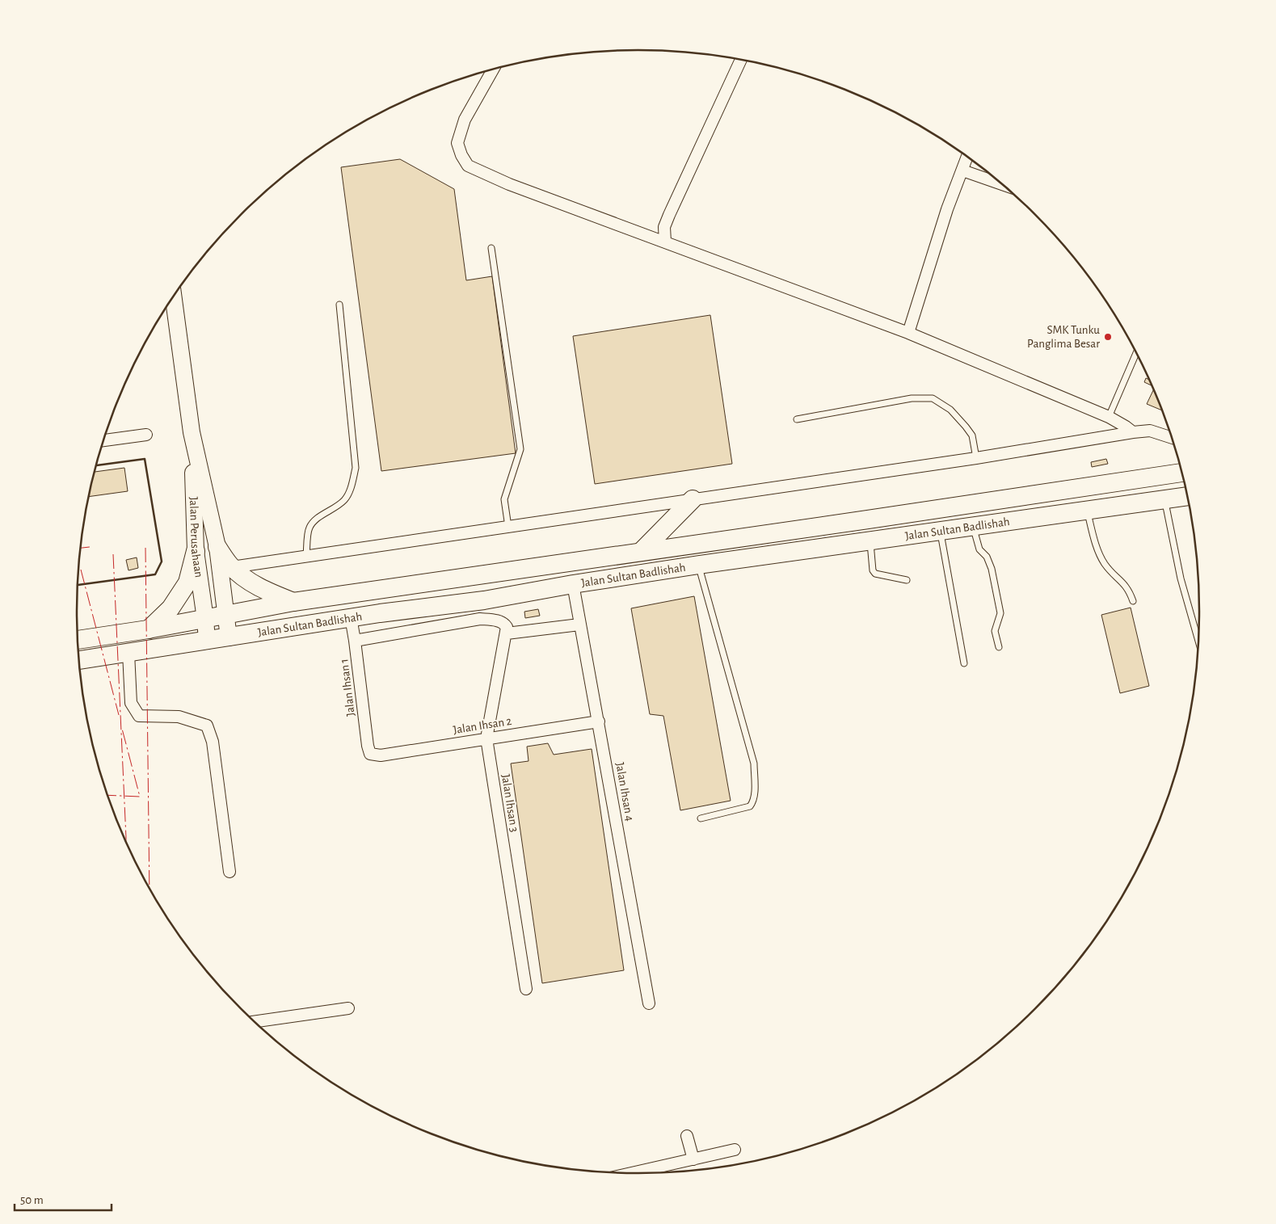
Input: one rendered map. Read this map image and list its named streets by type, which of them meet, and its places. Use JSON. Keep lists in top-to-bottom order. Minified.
{"streets":{"main road":["Jalan Sultan Badlishah","Jalan Perusahaan"],"street":["Jalan Ihsan 1","Jalan Ihsan 2","Jalan Ihsan 4","Jalan Ihsan 3"]},"crossings":[["Jalan Sultan Badlishah","Jalan Perusahaan"],["Jalan Sultan Badlishah","Jalan Ihsan 1"],["Jalan Sultan Badlishah","Jalan Ihsan 4"],["Jalan Ihsan 1","Jalan Ihsan 2"],["Jalan Ihsan 2","Jalan Ihsan 4"],["Jalan Ihsan 2","Jalan Ihsan 3"]],"places":["SMK Tunku Panglima Besar"],"scale_bar":"50 m"}
